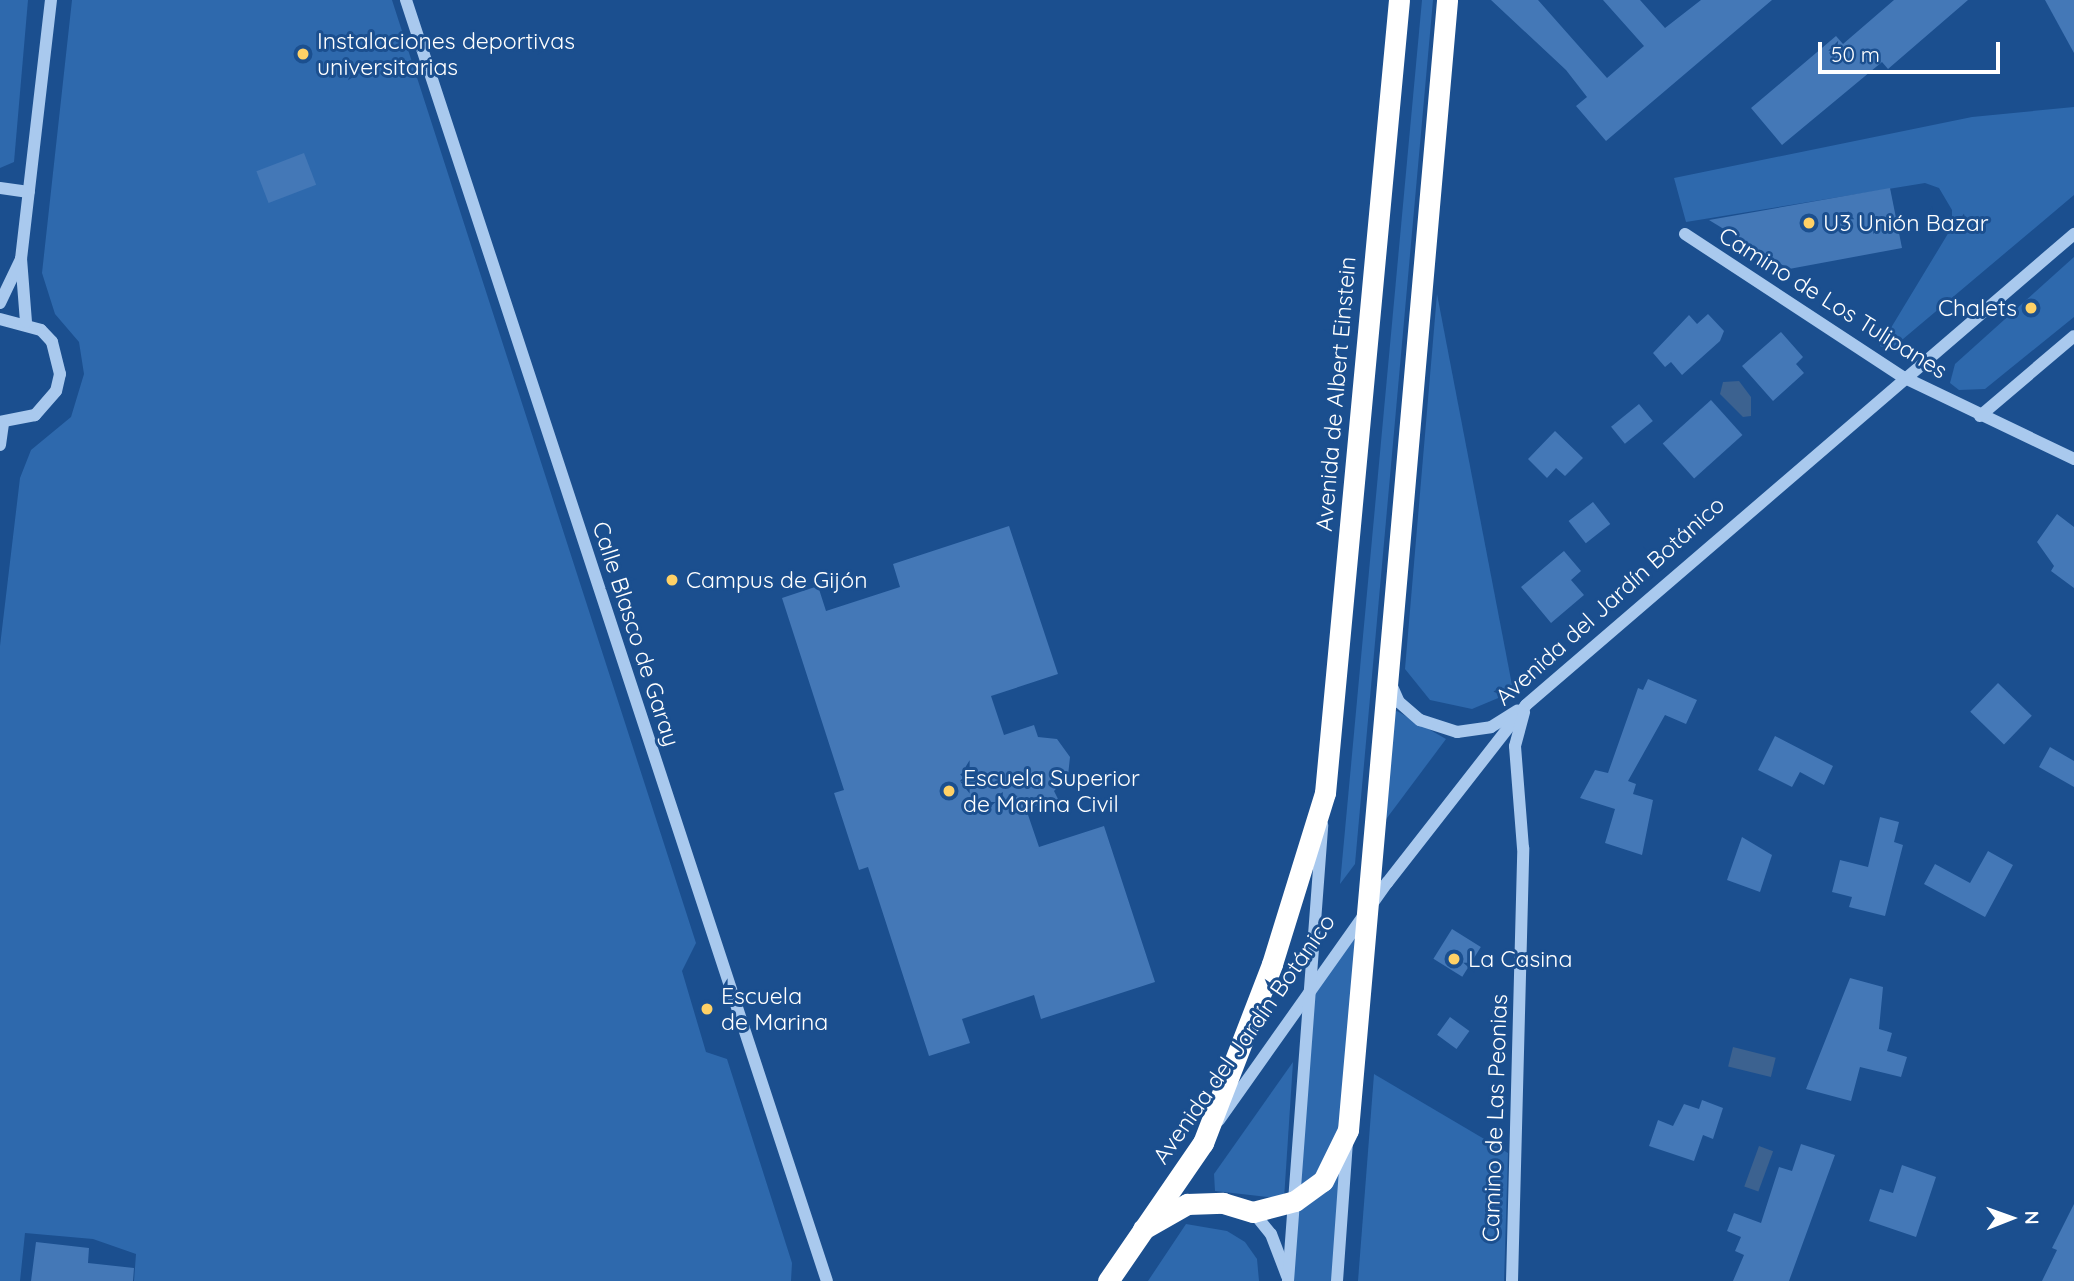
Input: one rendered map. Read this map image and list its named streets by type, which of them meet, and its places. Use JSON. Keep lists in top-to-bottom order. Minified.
{"streets":{"highway":["Avenida de Albert Einstein","Avenida del Jardín Botánico"],"street":["Camino de Los Tulipanes","Calle Blasco de Garay","Camino de Las Peonias"]},"crossings":[["Camino de Los Tulipanes","Avenida del Jardín Botánico"],["Avenida de Albert Einstein","Avenida del Jardín Botánico"],["Avenida del Jardín Botánico","Camino de Las Peonias"]],"places":["Instalaciones deportivas universitarias","U3 Unión Bazar","Chalets","Campus de Gijón","Escuela Superior de Marina Civil","La Casina","Escuela de Marina"],"scale_bar":"50 m","north":"right"}
